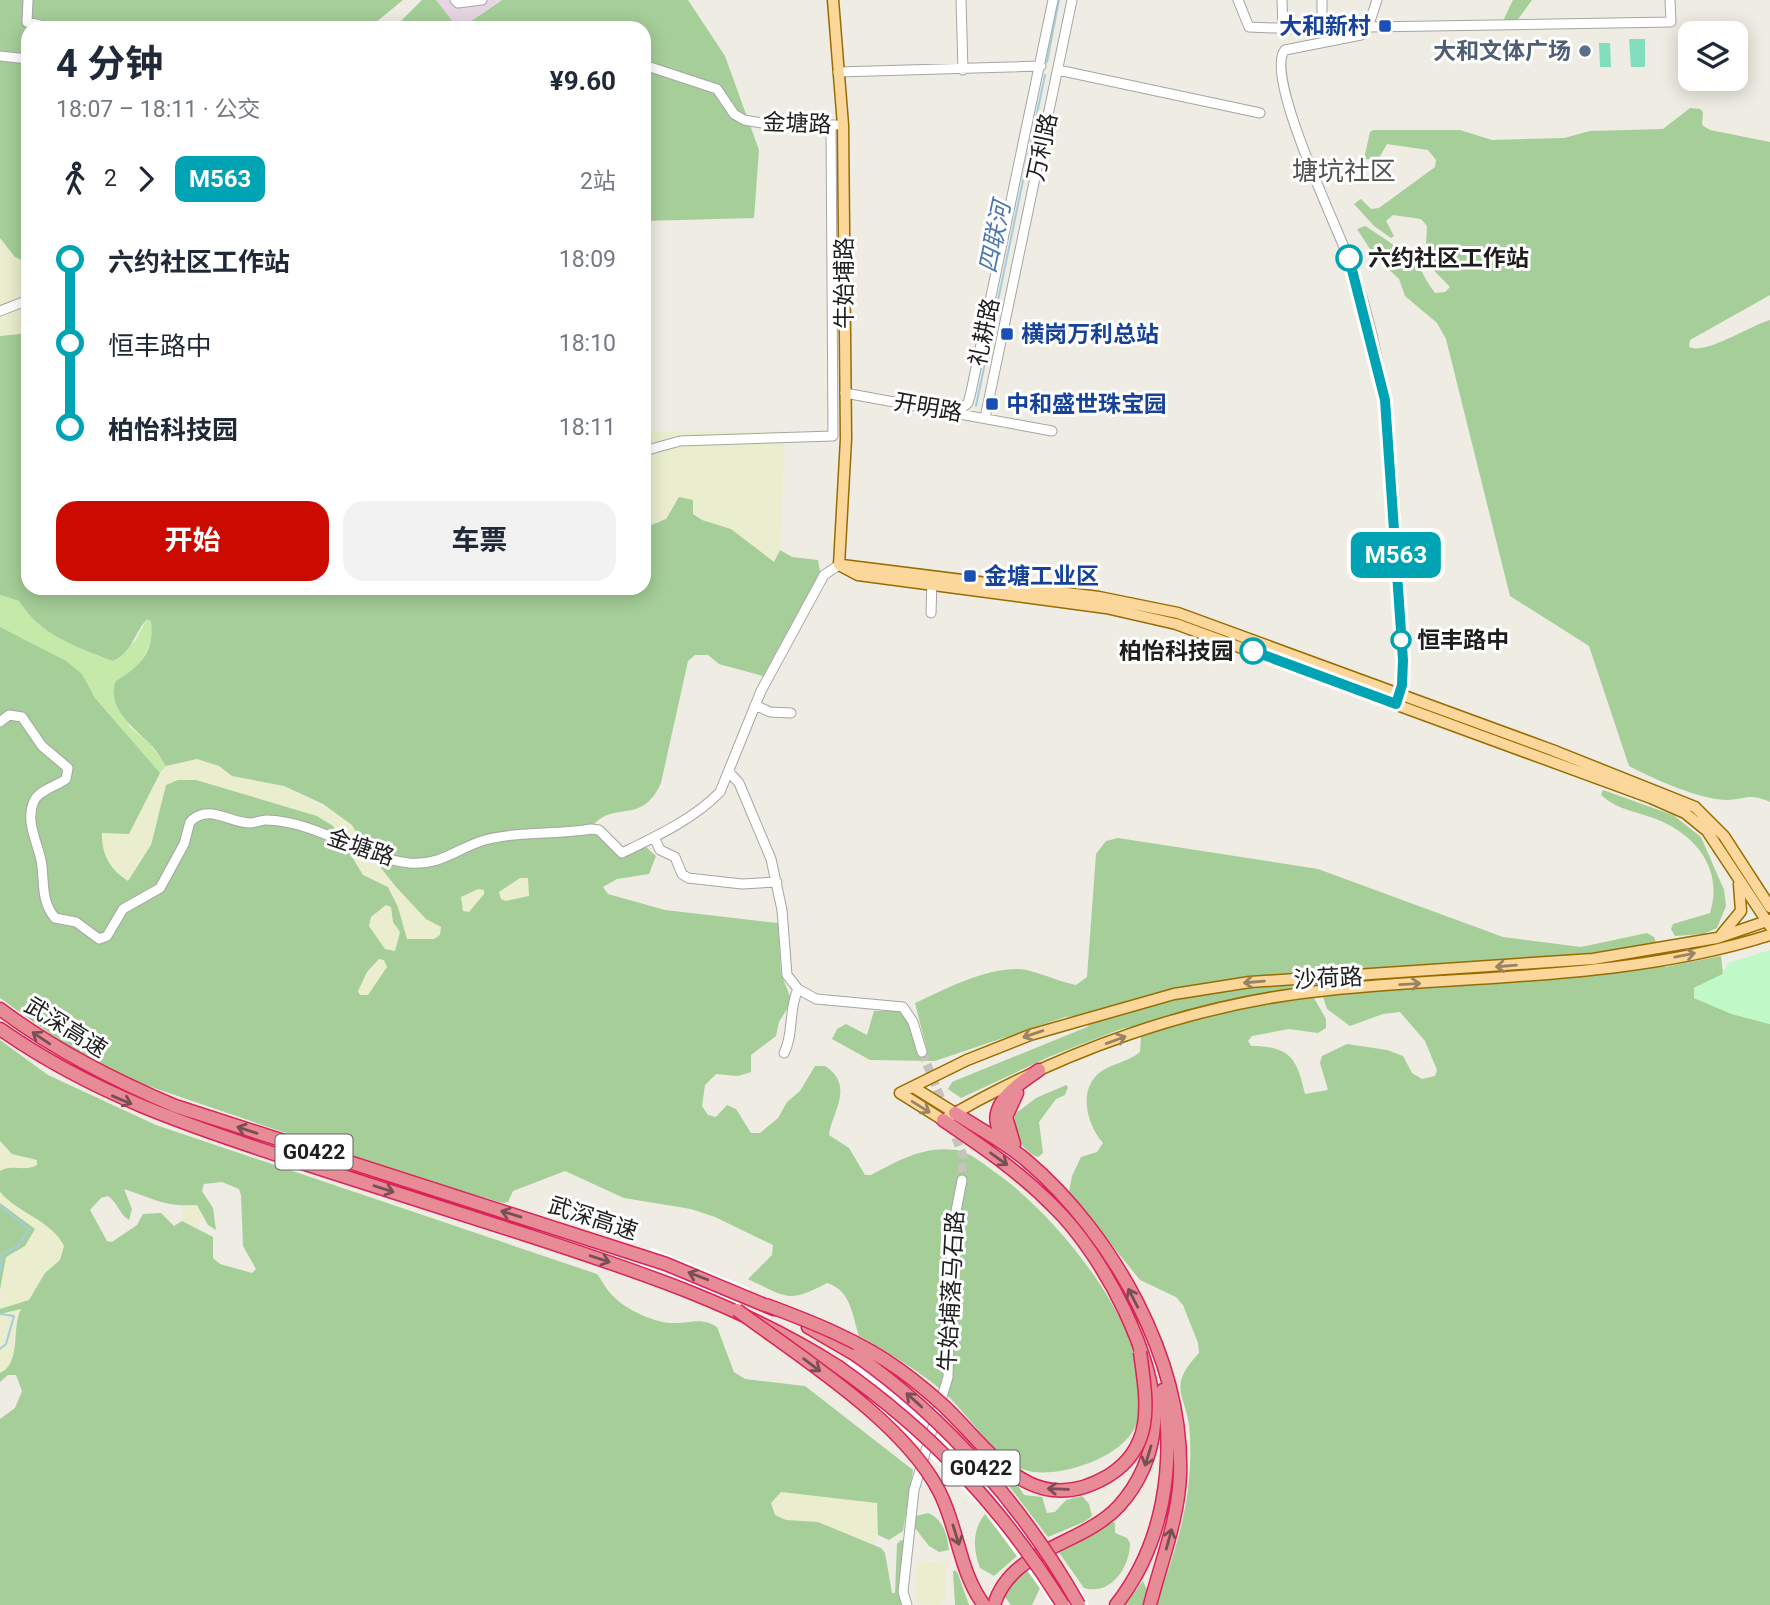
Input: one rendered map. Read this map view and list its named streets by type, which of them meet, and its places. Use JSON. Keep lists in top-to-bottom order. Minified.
{"streets":{"highway":["武深高速","G0422"],"main road":["牛始埔路","沙荷路"],"street":["金塘路","万利路","礼耕路","开明路","牛始埔落马石路"]},"crossings":[["金塘路","牛始埔路"],["万利路","开明路"],["牛始埔路","开明路"],["礼耕路","开明路"]],"districts":["塘坑社区"],"water":["四联河"],"places":{"transit":["大和新村","横岗万利总站","中和盛世珠宝园","金塘工业区"],"other":["大和文体广场","六约社区工作站","恒丰路中","柏怡科技园"]},"lines":["bus line M563"],"page":{"on_map":"M563","heading":["4 分钟","18:07 – 18:11 · 公交","¥9.60"],"legs":["2","M563","2站"],"list":[{"name":"六约社区工作站","value":"18:09"},{"name":"恒丰路中","value":"18:10"},{"name":"柏怡科技园","value":"18:11"}],"buttons":["开始","车票"]}}
